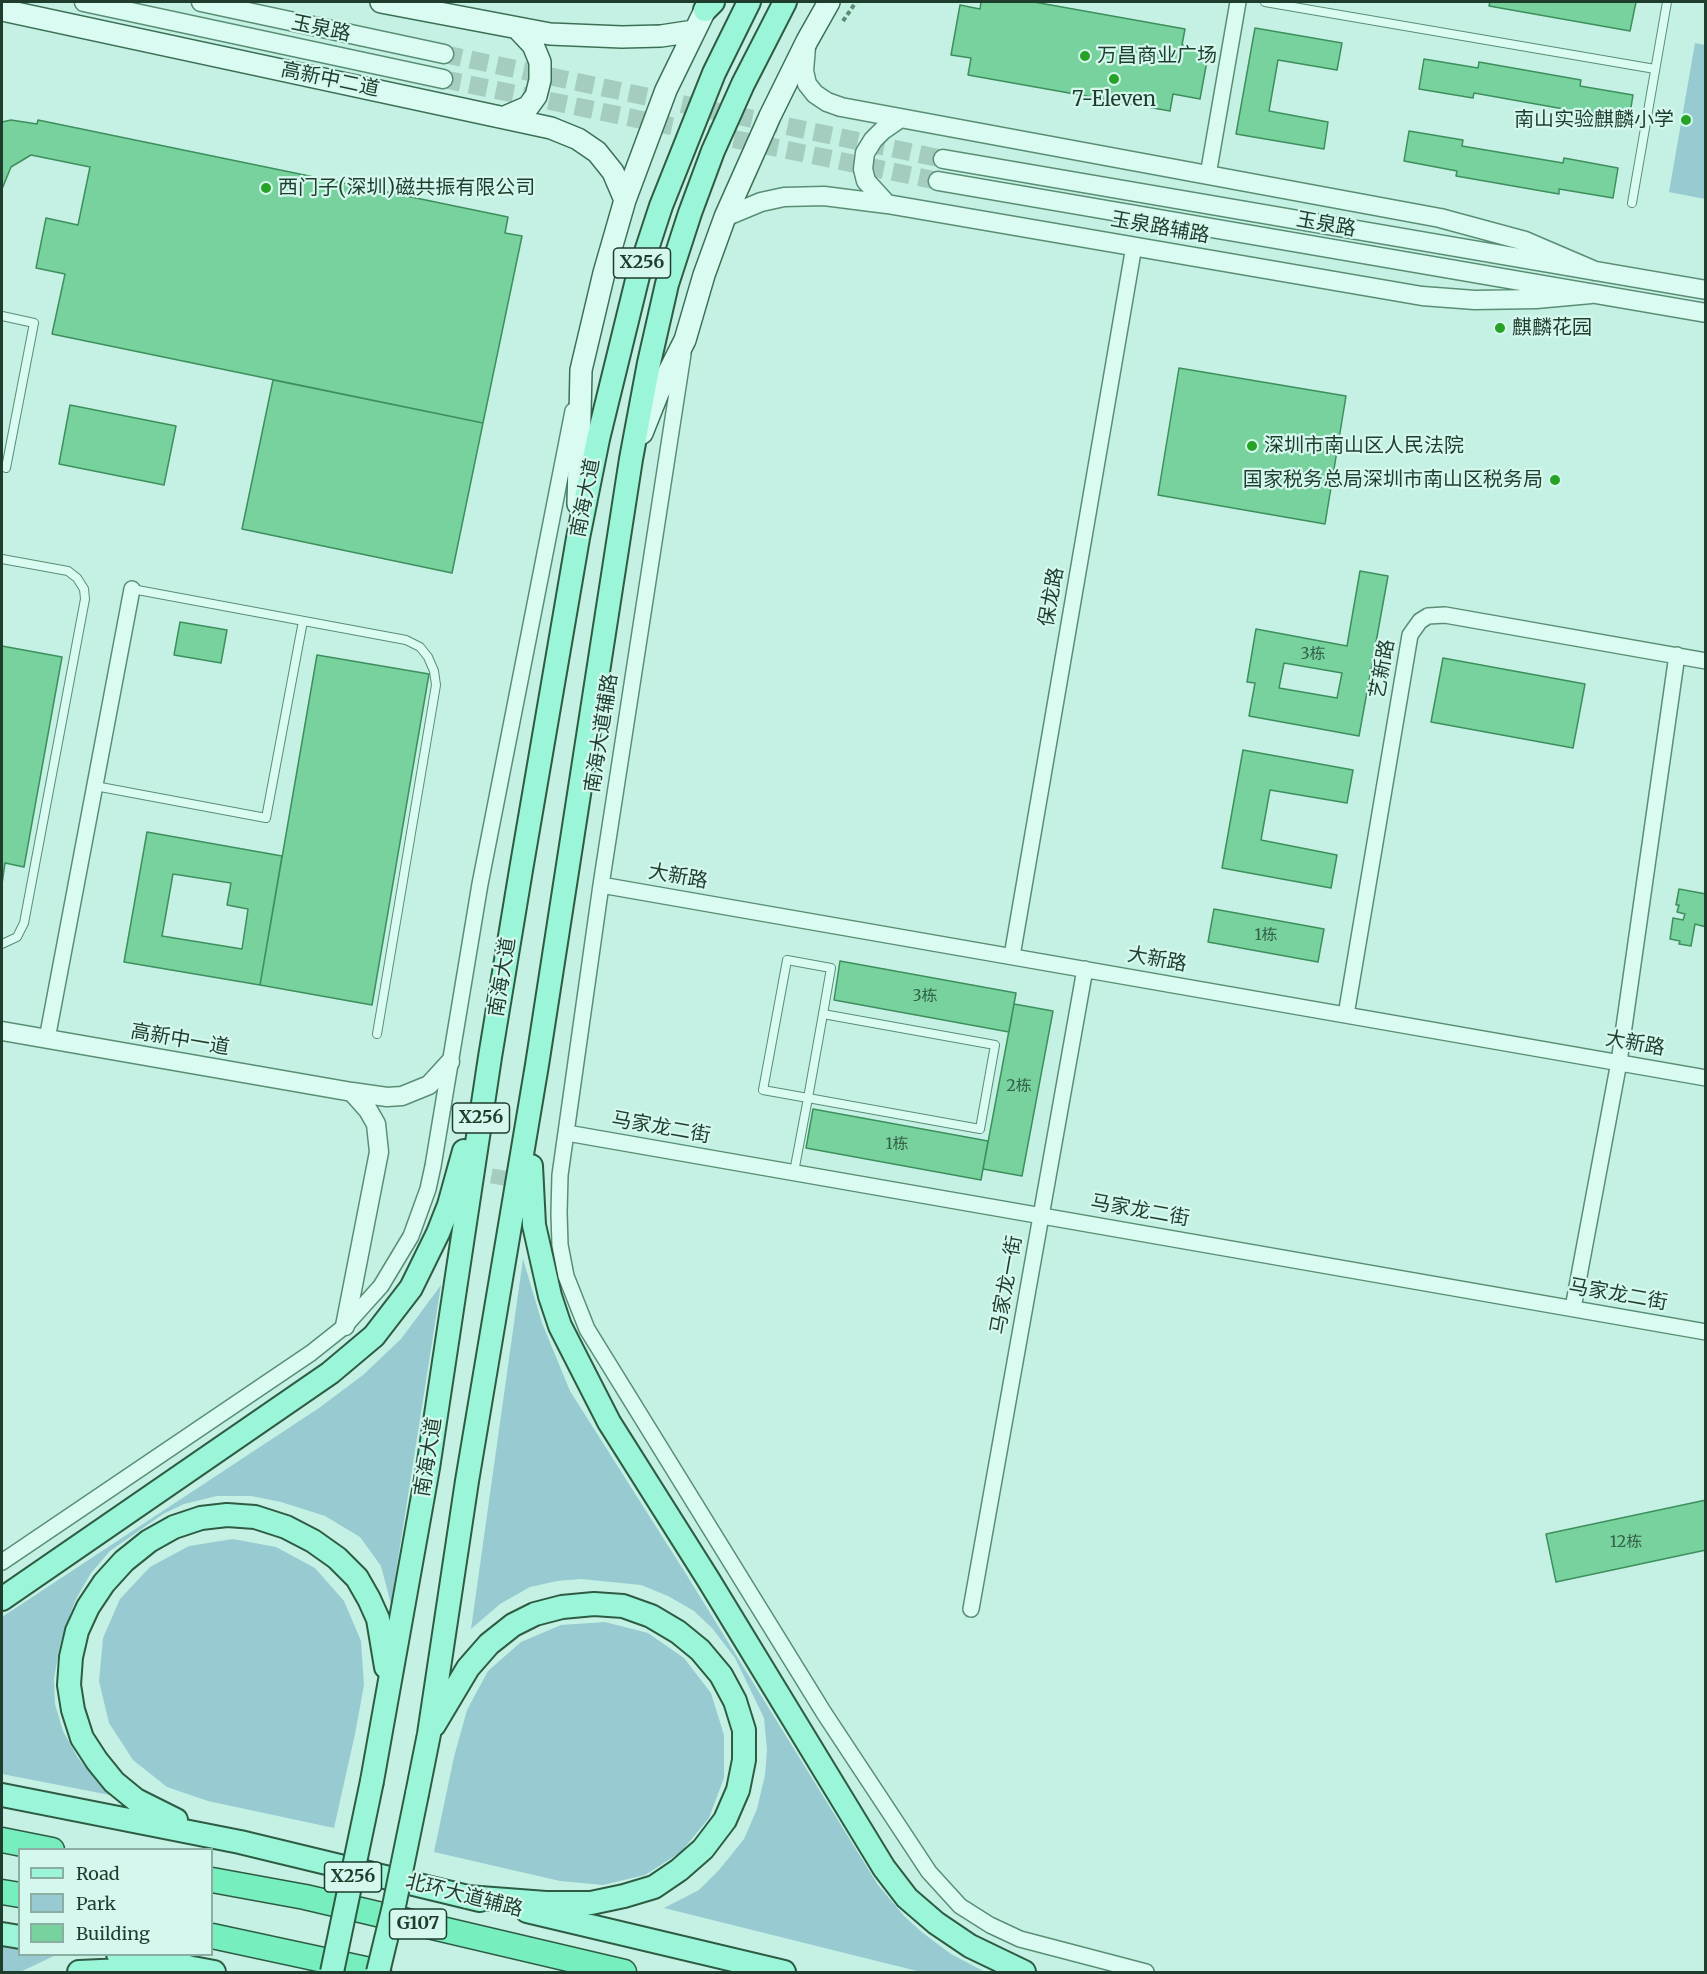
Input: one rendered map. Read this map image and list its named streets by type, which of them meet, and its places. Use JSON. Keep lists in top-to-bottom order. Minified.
{"streets":{"highway":["G107"],"main road":["高新中二道","X256","南海大道","北环大道辅路"],"street":["玉泉路","玉泉路辅路","保龙路","艺新路","南海大道辅路","大新路","高新中一道","马家龙二街","马家龙一街"]},"crossings":[["玉泉路","玉泉路辅路"],["玉泉路辅路","保龙路"],["保龙路","大新路"],["艺新路","大新路"],["南海大道辅路","大新路"],["南海大道辅路","马家龙二街"],["大新路","马家龙一街"],["马家龙二街","马家龙一街"]],"places":["万昌商业广场","7-Eleven","南山实验麒麟小学","西门子(深圳)磁共振有限公司","麒麟花园","深圳市南山区人民法院","国家税务总局深圳市南山区税务局"],"house_numbers":["3栋","1栋","3栋","2栋","1栋","12栋"],"legend":["Road","Park","Building"]}
